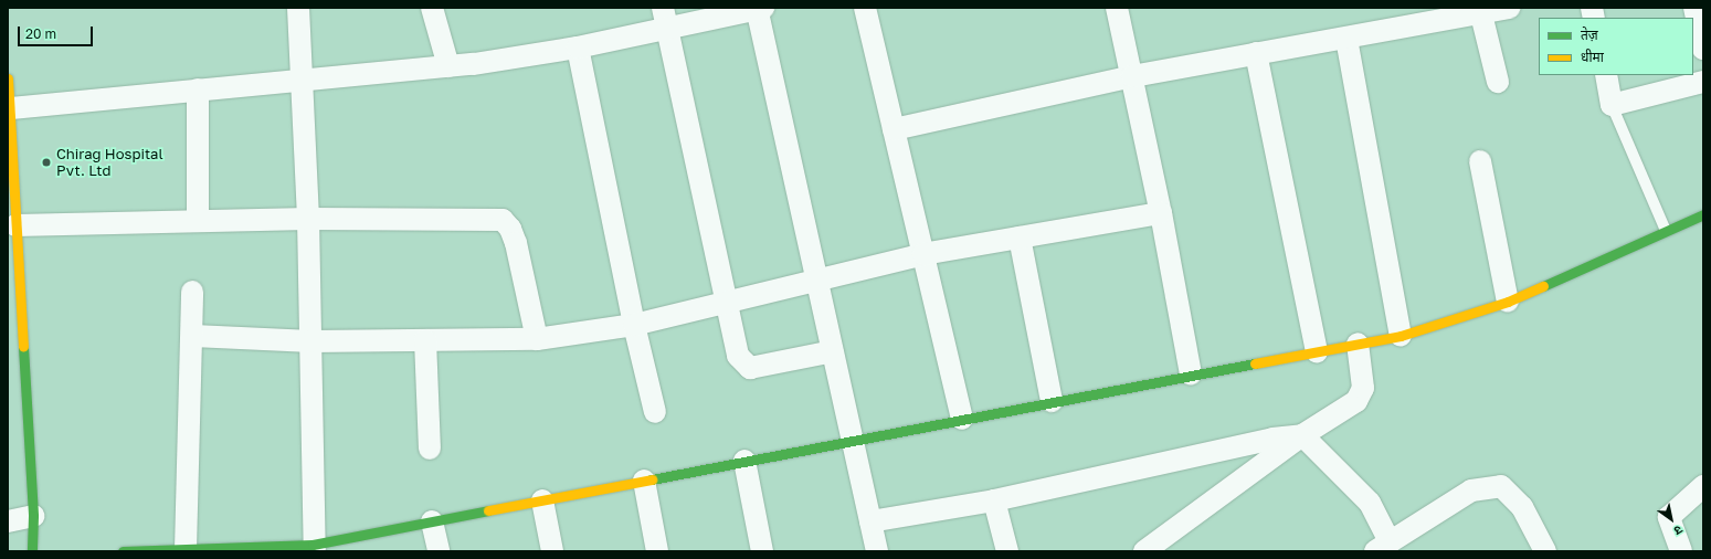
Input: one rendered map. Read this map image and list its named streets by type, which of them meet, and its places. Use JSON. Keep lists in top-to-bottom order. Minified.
{"places":["Chirag Hospital Pvt. Ltd"],"legend":["तेज़","धीमा"],"scale_bar":"20 m","north":"bottom right"}
